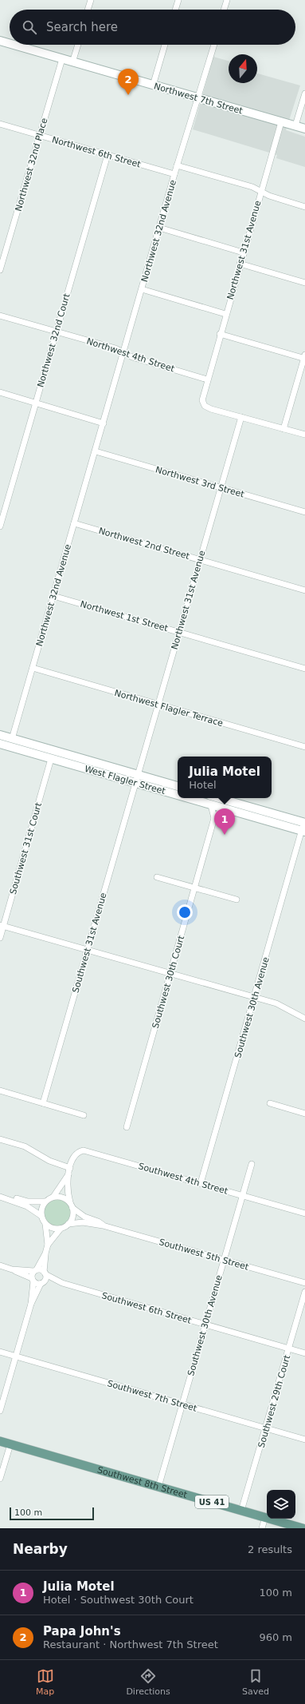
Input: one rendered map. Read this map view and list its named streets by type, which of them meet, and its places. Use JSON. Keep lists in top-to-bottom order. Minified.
{"streets":{"main road":["Northwest 7th Street","West Flagler Street","Southwest 8th Street","US 41"],"street":["Northwest 6th Street","Northwest 32nd Place","Northwest 32nd Avenue","Northwest 31st Avenue","Northwest 32nd Court","Northwest 4th Street","Northwest 3rd Street","Northwest 2nd Street","Northwest 1st Street","Northwest Flagler Terrace","Southwest 31st Court","Southwest 31st Avenue","Southwest 30th Court","Southwest 30th Avenue","Southwest 4th Street","Southwest 5th Street","Southwest 6th Street","Southwest 7th Street","Southwest 29th Court"]},"crossings":[["Northwest 7th Street","Northwest 32nd Place"],["Northwest 7th Street","Northwest 32nd Avenue"],["Northwest 7th Street","Northwest 31st Avenue"],["Northwest 6th Street","Northwest 32nd Place"],["Northwest 6th Street","Northwest 32nd Avenue"],["Northwest 6th Street","Northwest 32nd Court"],["Northwest 32nd Avenue","Northwest 4th Street"],["Northwest 32nd Avenue","Northwest 3rd Street"],["Northwest 32nd Avenue","Northwest 2nd Street"],["Northwest 32nd Avenue","Northwest 1st Street"],["Northwest 32nd Avenue","Northwest Flagler Terrace"],["Northwest 32nd Avenue","West Flagler Street"],["Northwest 31st Avenue","Northwest 4th Street"],["Northwest 31st Avenue","Northwest 3rd Street"],["Northwest 31st Avenue","Northwest 2nd Street"],["Northwest 31st Avenue","Northwest 1st Street"],["Northwest 31st Avenue","Northwest Flagler Terrace"],["Northwest 31st Avenue","West Flagler Street"],["Northwest 31st Avenue","Southwest 31st Avenue"],["Northwest 32nd Court","Northwest 4th Street"],["West Flagler Street","Southwest 31st Court"],["West Flagler Street","Southwest 31st Avenue"],["West Flagler Street","Southwest 30th Court"],["West Flagler Street","Southwest 30th Avenue"],["Southwest 30th Avenue","Southwest 4th Street"],["Southwest 30th Avenue","Southwest 5th Street"],["Southwest 30th Avenue","Southwest 6th Street"],["Southwest 30th Avenue","Southwest 7th Street"],["Southwest 30th Avenue","Southwest 8th Street"],["Southwest 6th Street","Southwest 29th Court"],["Southwest 7th Street","Southwest 29th Court"],["Southwest 29th Court","Southwest 8th Street"]],"scale_bar":"100 m","north":"top","page":{"search":"Search here","pins":["2","1"],"popup":["Julia Motel","Hotel"],"scale":"100 m","heading":["Nearby","2 results"],"list":[{"mark":"1","name":"Julia Motel","note":"Hotel · Southwest 30th Court","value":"100 m"},{"mark":"2","name":"Papa John's","note":"Restaurant · Northwest 7th Street","value":"960 m"}],"nav":["Map","Directions","Saved"]}}
